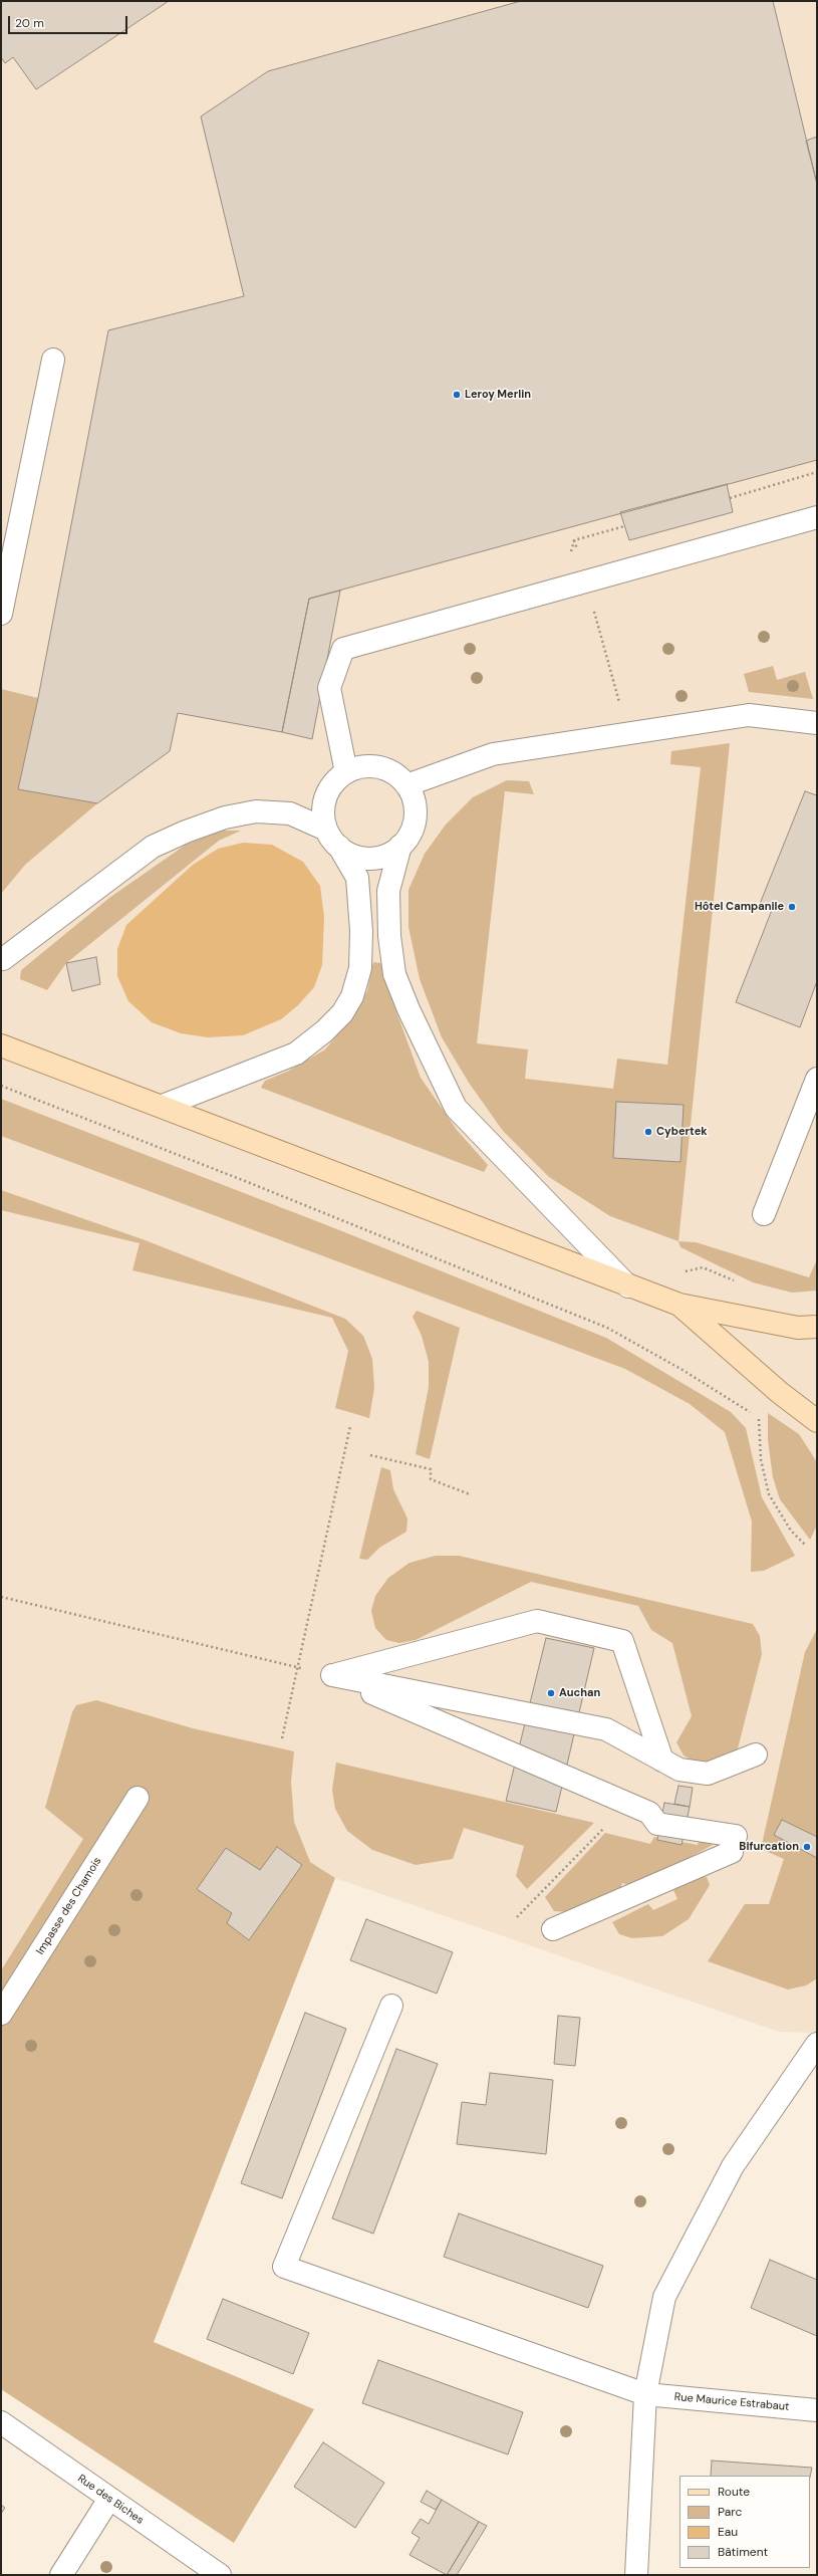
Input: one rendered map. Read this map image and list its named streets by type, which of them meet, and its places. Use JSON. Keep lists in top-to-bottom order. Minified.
{"streets":{"street":["Impasse des Chamois","Rue Maurice Estrabaut","Rue des Biches"]},"places":["Leroy Merlin","Hôtel Campanile","Cybertek","Auchan","Bifurcation"],"legend":["Route","Parc","Eau","Bâtiment"],"scale_bar":"20 m"}
